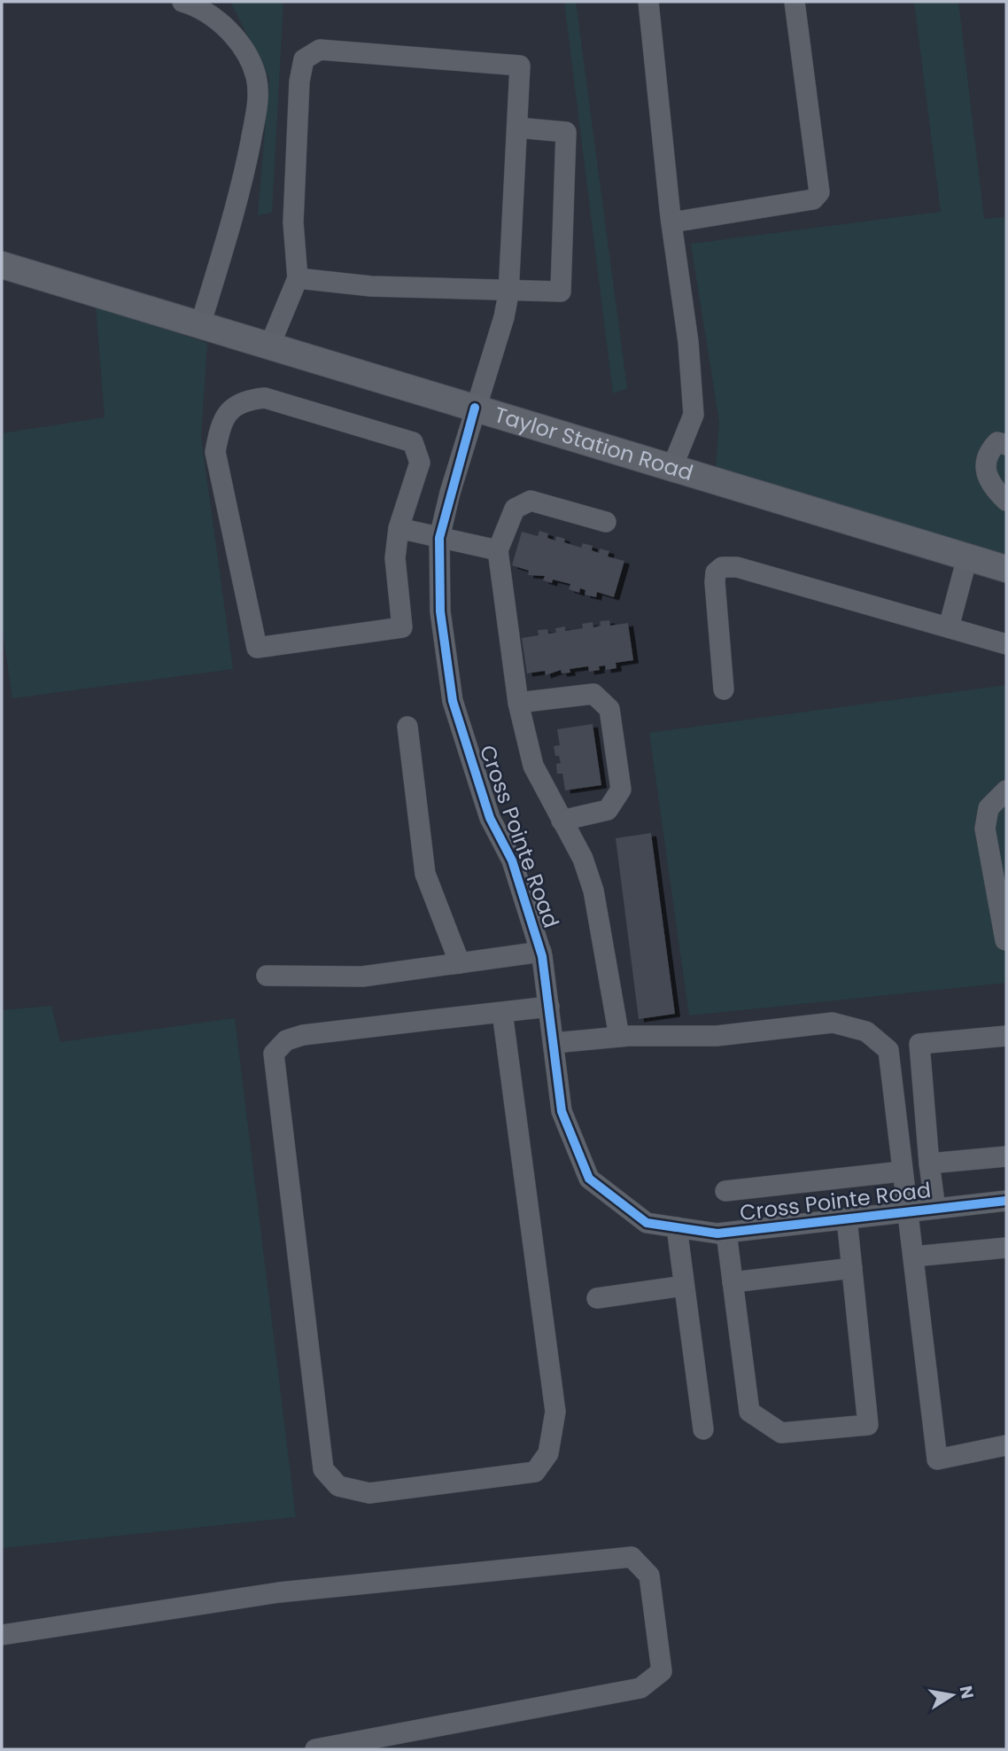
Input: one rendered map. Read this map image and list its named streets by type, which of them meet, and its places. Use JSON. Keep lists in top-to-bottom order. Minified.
{"streets":{"main road":["Taylor Station Road"],"street":["Cross Pointe Road"]},"crossings":[["Taylor Station Road","Cross Pointe Road"]],"north":"right"}
